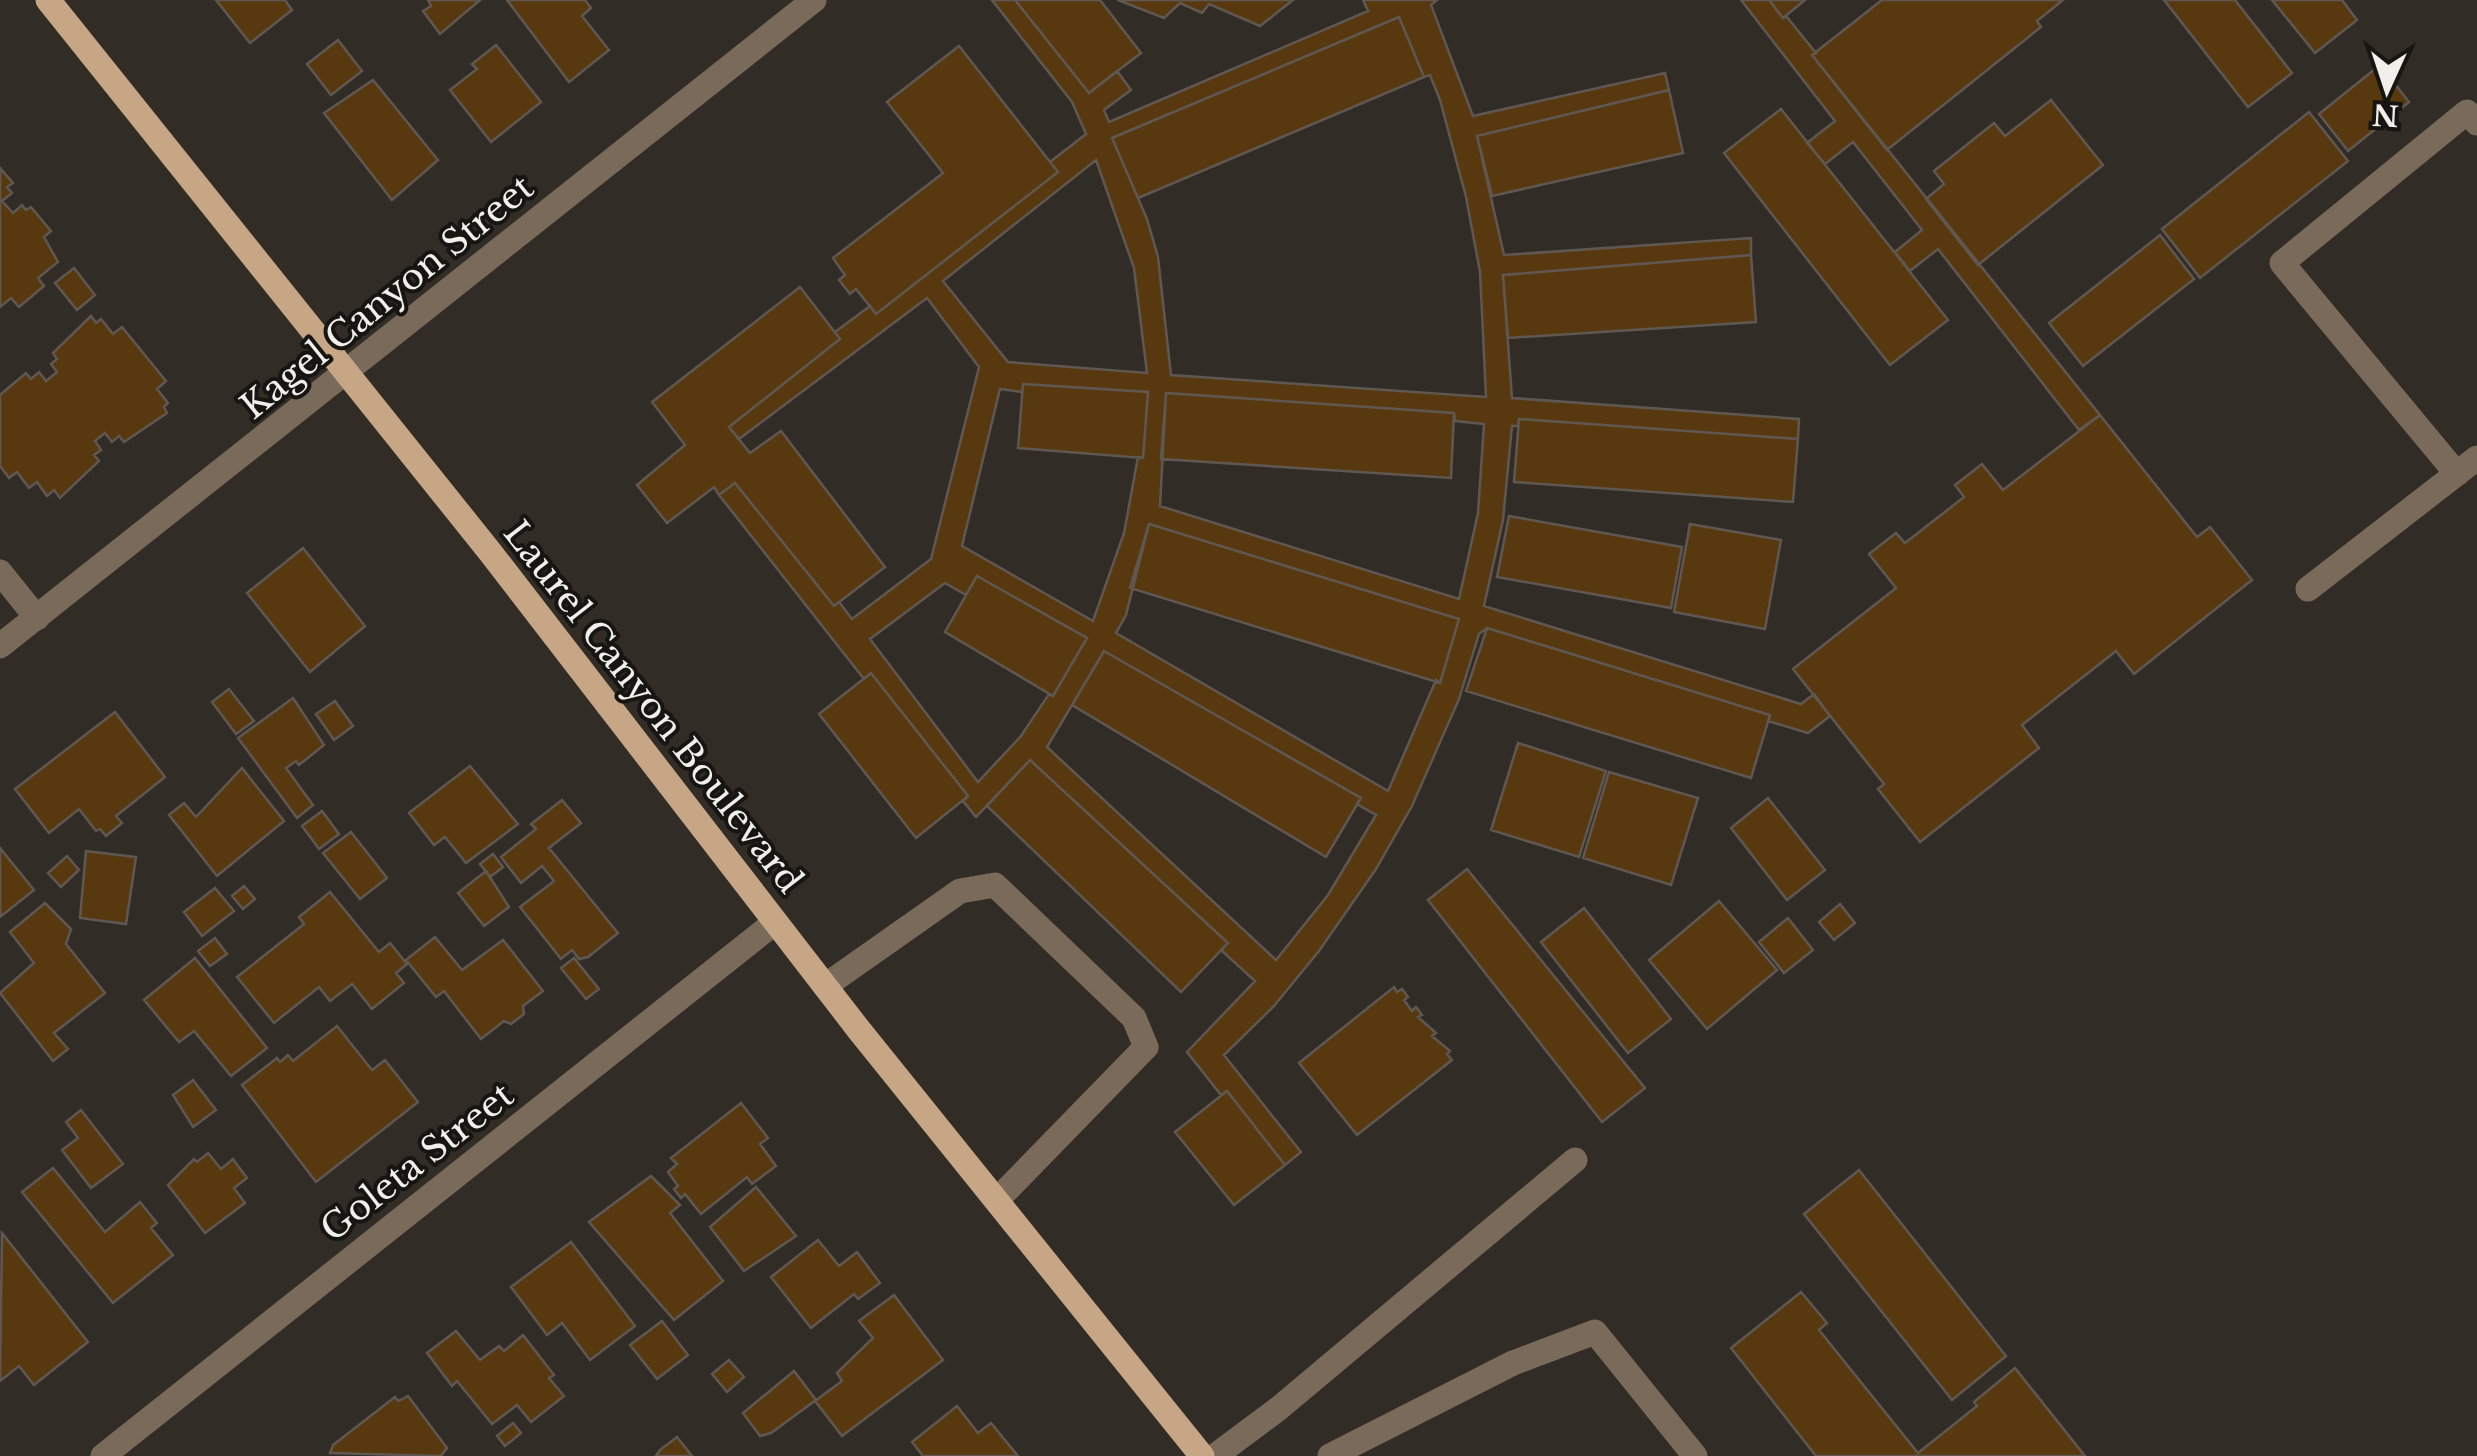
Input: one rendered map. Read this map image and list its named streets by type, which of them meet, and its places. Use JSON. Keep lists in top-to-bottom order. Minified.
{"streets":{"main road":["Laurel Canyon Boulevard"],"street":["Kagel Canyon Street","Goleta Street"]},"crossings":[["Kagel Canyon Street","Laurel Canyon Boulevard"],["Laurel Canyon Boulevard","Goleta Street"]],"north":"bottom"}
